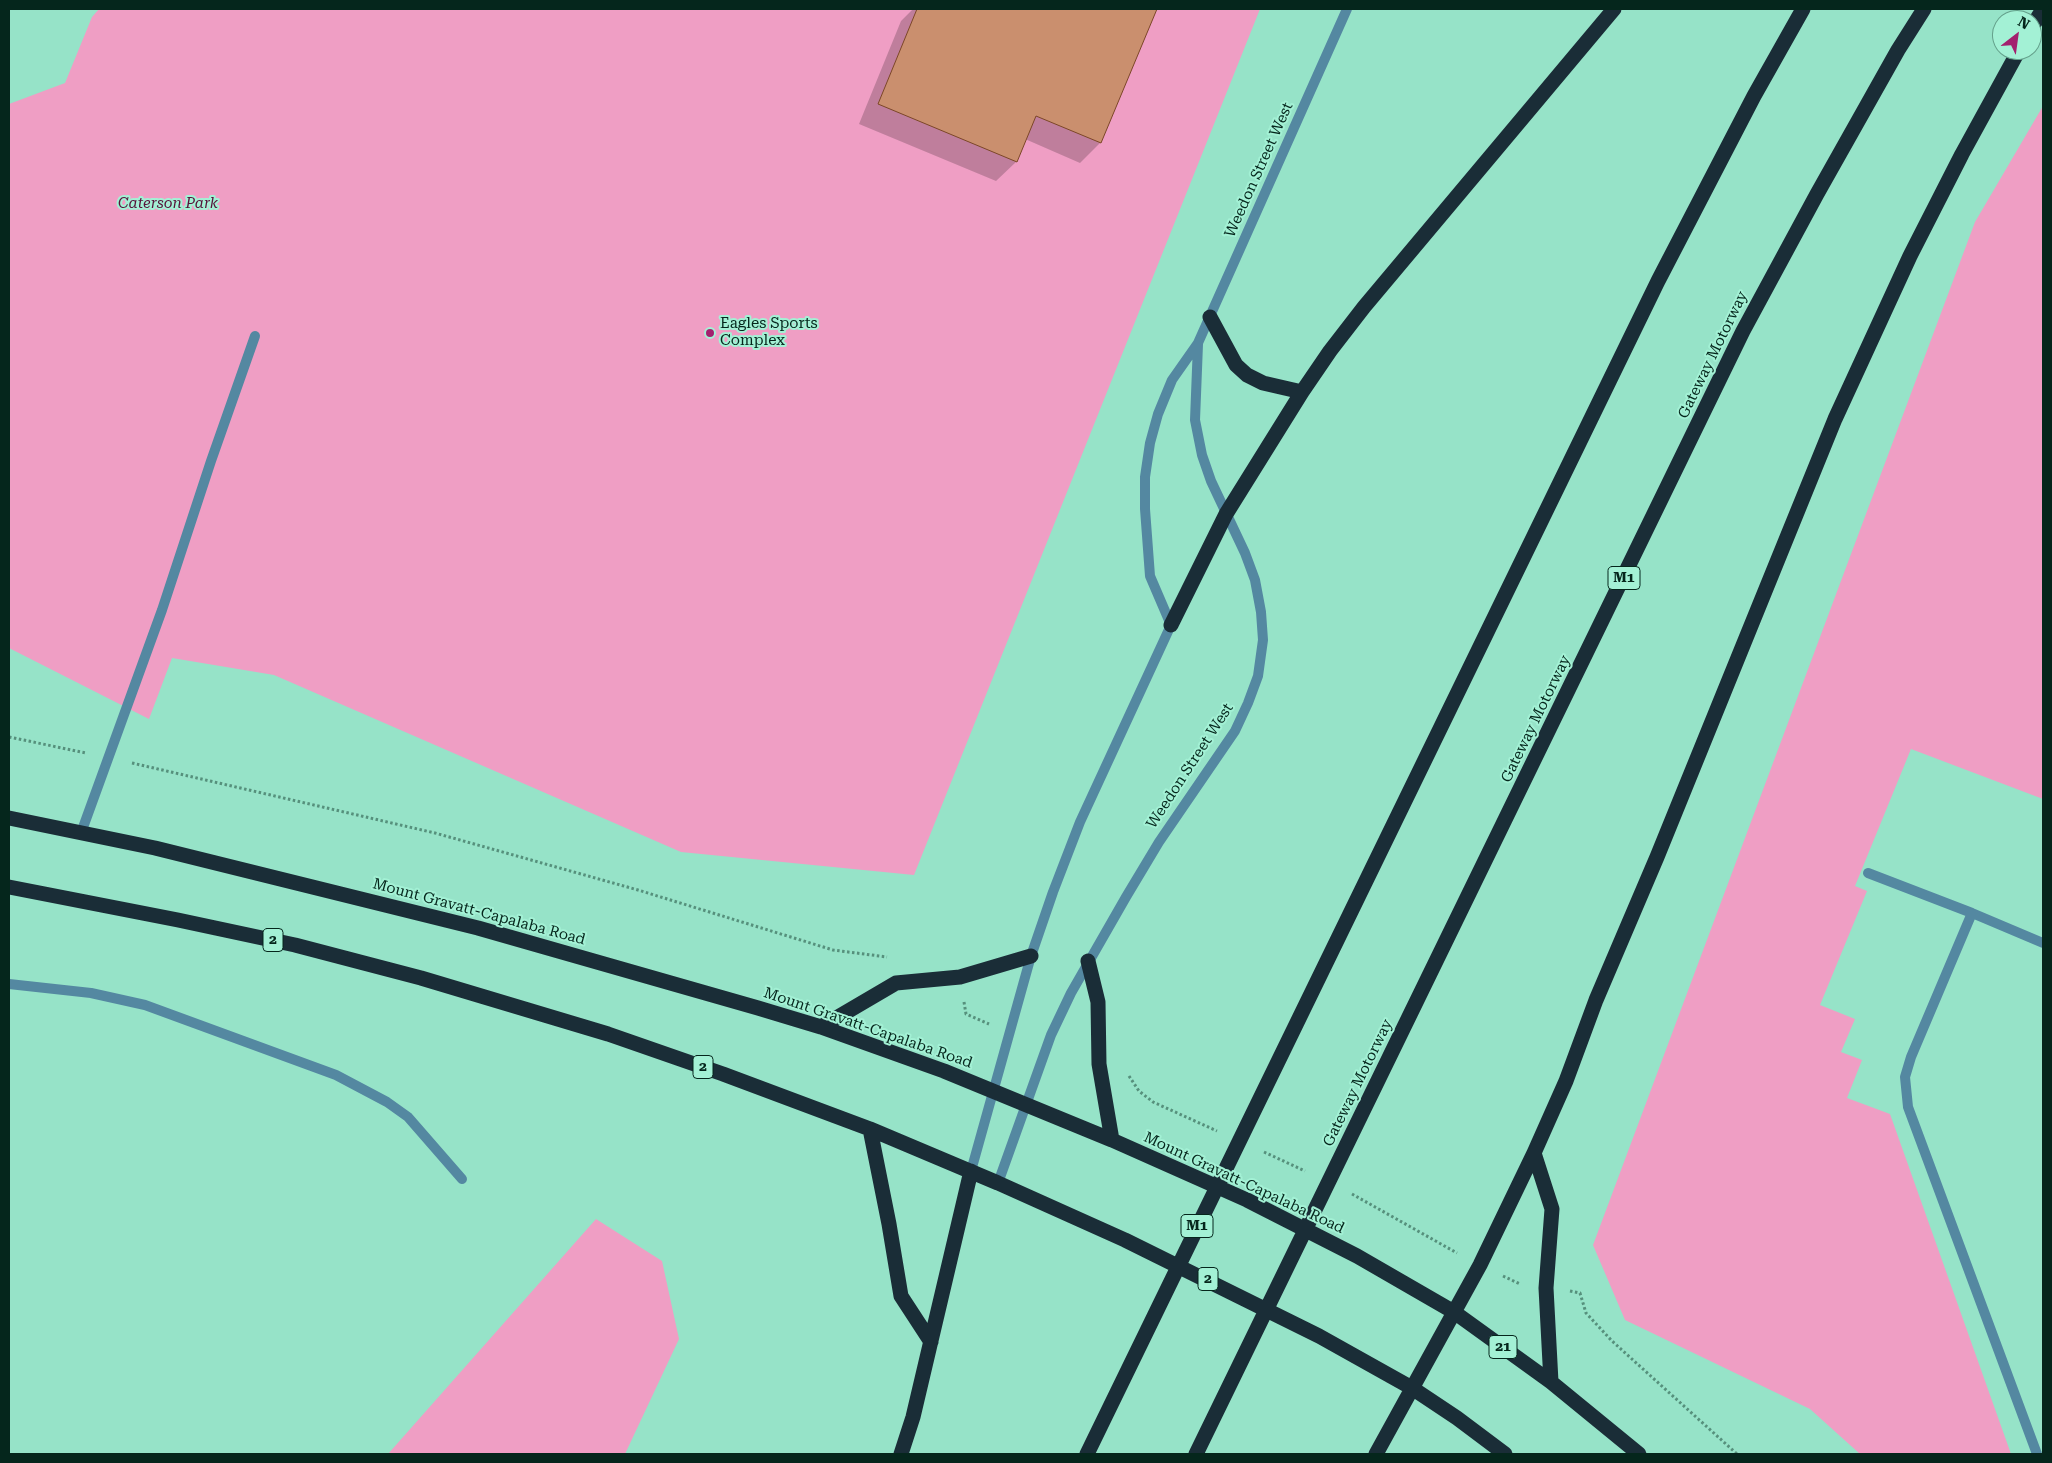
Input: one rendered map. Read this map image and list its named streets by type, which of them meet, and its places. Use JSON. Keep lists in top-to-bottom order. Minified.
{"streets":{"highway":["Gateway Motorway","M1","Mount Gravatt-Capalaba Road","2","21"],"street":["Weedon Street West"]},"crossings":[["Weedon Street West","Mount Gravatt-Capalaba Road"],["Weedon Street West","2"]],"parks":["Caterson Park"],"places":["Eagles Sports Complex"],"north":"top right"}
